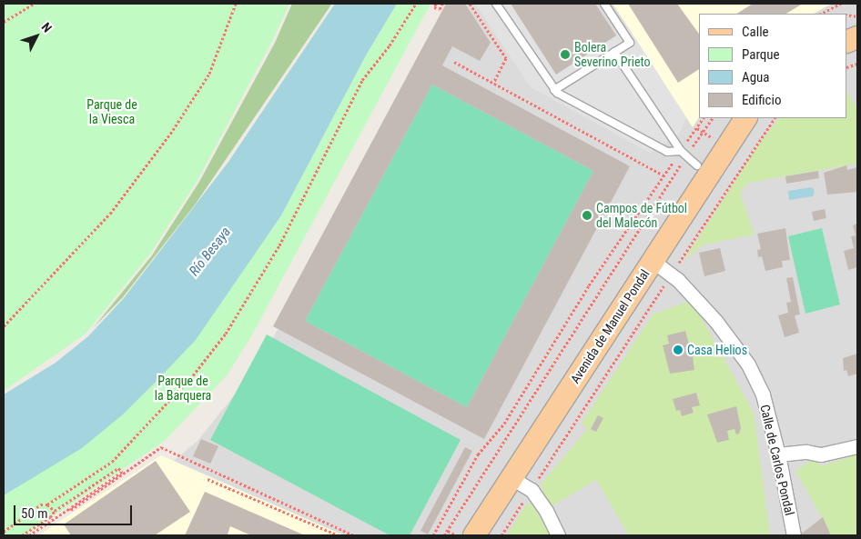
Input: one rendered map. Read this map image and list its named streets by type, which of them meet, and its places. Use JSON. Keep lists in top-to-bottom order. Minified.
{"streets":{"main road":["Avenida de Manuel Pondal"],"street":["Calle de Carlos Pondal"]},"crossings":[["Avenida de Manuel Pondal","Calle de Carlos Pondal"]],"water":["Río Besaya"],"parks":["Parque de la Viesca","Parque de la Barquera"],"places":["Bolera Severino Prieto","Campos de Fútbol del Malecón","Casa Helios"],"legend":["Calle","Parque","Agua","Edificio"],"scale_bar":"50 m","north":"top right"}
